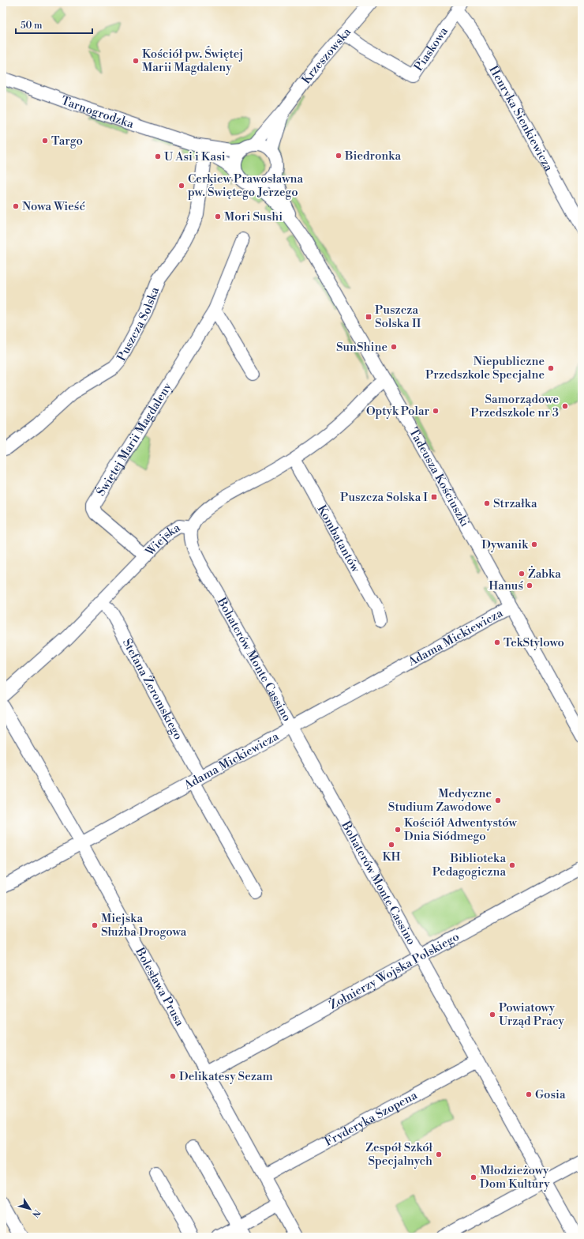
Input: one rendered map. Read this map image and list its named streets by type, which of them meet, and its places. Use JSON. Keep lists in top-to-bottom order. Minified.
{"streets":{"street":["Piaskowa","Krzeszowska","Tarnogrodzka","Henryka Sienkiewicza","Puszcza Solska","Świętej Marii Magdaleny","Tadeusza Kościuszki","Kombatantów","Wiejska","Adama Mickiewicza","Bohaterów Monte Cassino","Stefana Żeromskiego","Żołnierzy Wojska Polskiego","Bolesława Prusa","Fryderyka Szopena"]},"crossings":[["Piaskowa","Krzeszowska"],["Piaskowa","Henryka Sienkiewicza"],["Krzeszowska","Tarnogrodzka"],["Krzeszowska","Tadeusza Kościuszki"],["Tarnogrodzka","Puszcza Solska"],["Tarnogrodzka","Tadeusza Kościuszki"],["Świętej Marii Magdaleny","Wiejska"],["Tadeusza Kościuszki","Wiejska"],["Tadeusza Kościuszki","Adama Mickiewicza"],["Kombatantów","Wiejska"],["Wiejska","Bohaterów Monte Cassino"],["Wiejska","Stefana Żeromskiego"],["Adama Mickiewicza","Bohaterów Monte Cassino"],["Adama Mickiewicza","Stefana Żeromskiego"],["Adama Mickiewicza","Bolesława Prusa"],["Bohaterów Monte Cassino","Żołnierzy Wojska Polskiego"],["Bohaterów Monte Cassino","Fryderyka Szopena"],["Żołnierzy Wojska Polskiego","Bolesława Prusa"],["Bolesława Prusa","Fryderyka Szopena"]],"places":{"other":["Kościół pw. Świętej Marii Magdaleny","Targo","Biedronka","U Asi i Kasi","Cerkiew Prawosławna pw. Świętego Jerzego","Nowa Wieść","Mori Sushi","SunShine","Niepubliczne Przedszkole Specjalne","Samorządowe Przedszkole nr 3","Optyk Polar","Strzałka","Dywanik","Żabka","Hanuś","TekStylowo","Medyczne Studium Zawodowe","Kościół Adwentystów Dnia Siódmego","KH","Biblioteka Pedagogiczna","Miejska Służba Drogowa","Powiatowy Urząd Pracy","Delikatesy Sezam","Gosia","Zespół Szkół Specjalnych","Młodzieżowy Dom Kultury"],"transit":["Puszcza Solska II","Puszcza Solska I"]},"scale_bar":"50 m","north":"bottom right"}
